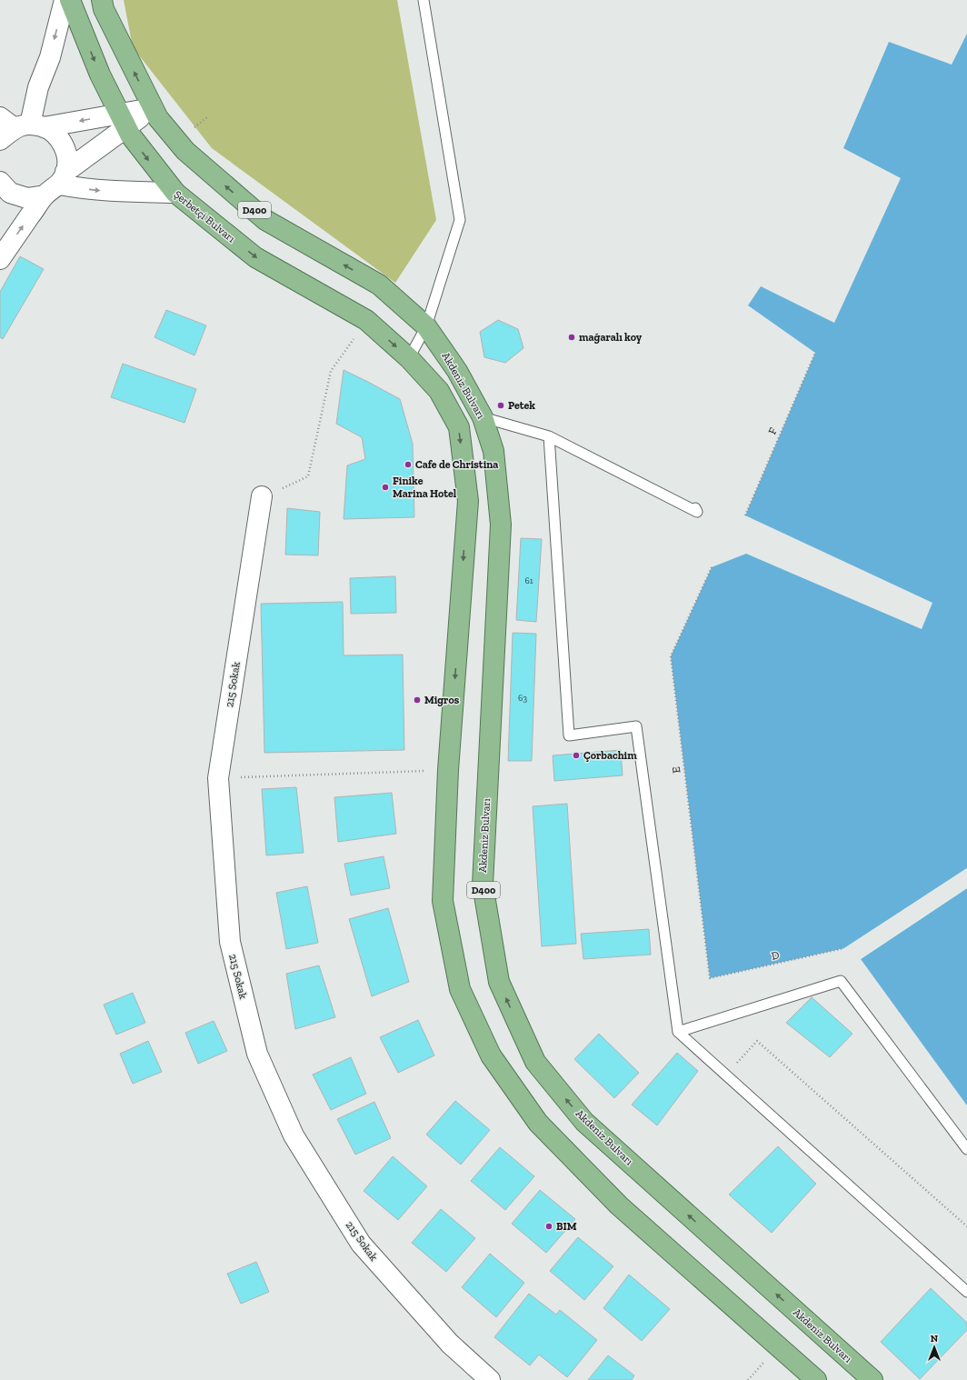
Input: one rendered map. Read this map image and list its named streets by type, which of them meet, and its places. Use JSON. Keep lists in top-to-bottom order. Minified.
{"streets":{"highway":["D400","Şerbetçi Bulvarı","Akdeniz Bulvarı"],"street":["215 Sokak"],"path":["F","E","D"]},"crossings":[["D400","Akdeniz Bulvarı"],["E","D"]],"one_way":["Şerbetçi Bulvarı"],"places":["mağaralı koy","Petek","Cafe de Christina","Finike Marina Hotel","Migros","Çorbachim","BIM"],"house_numbers":["61","63"],"north":"top"}
